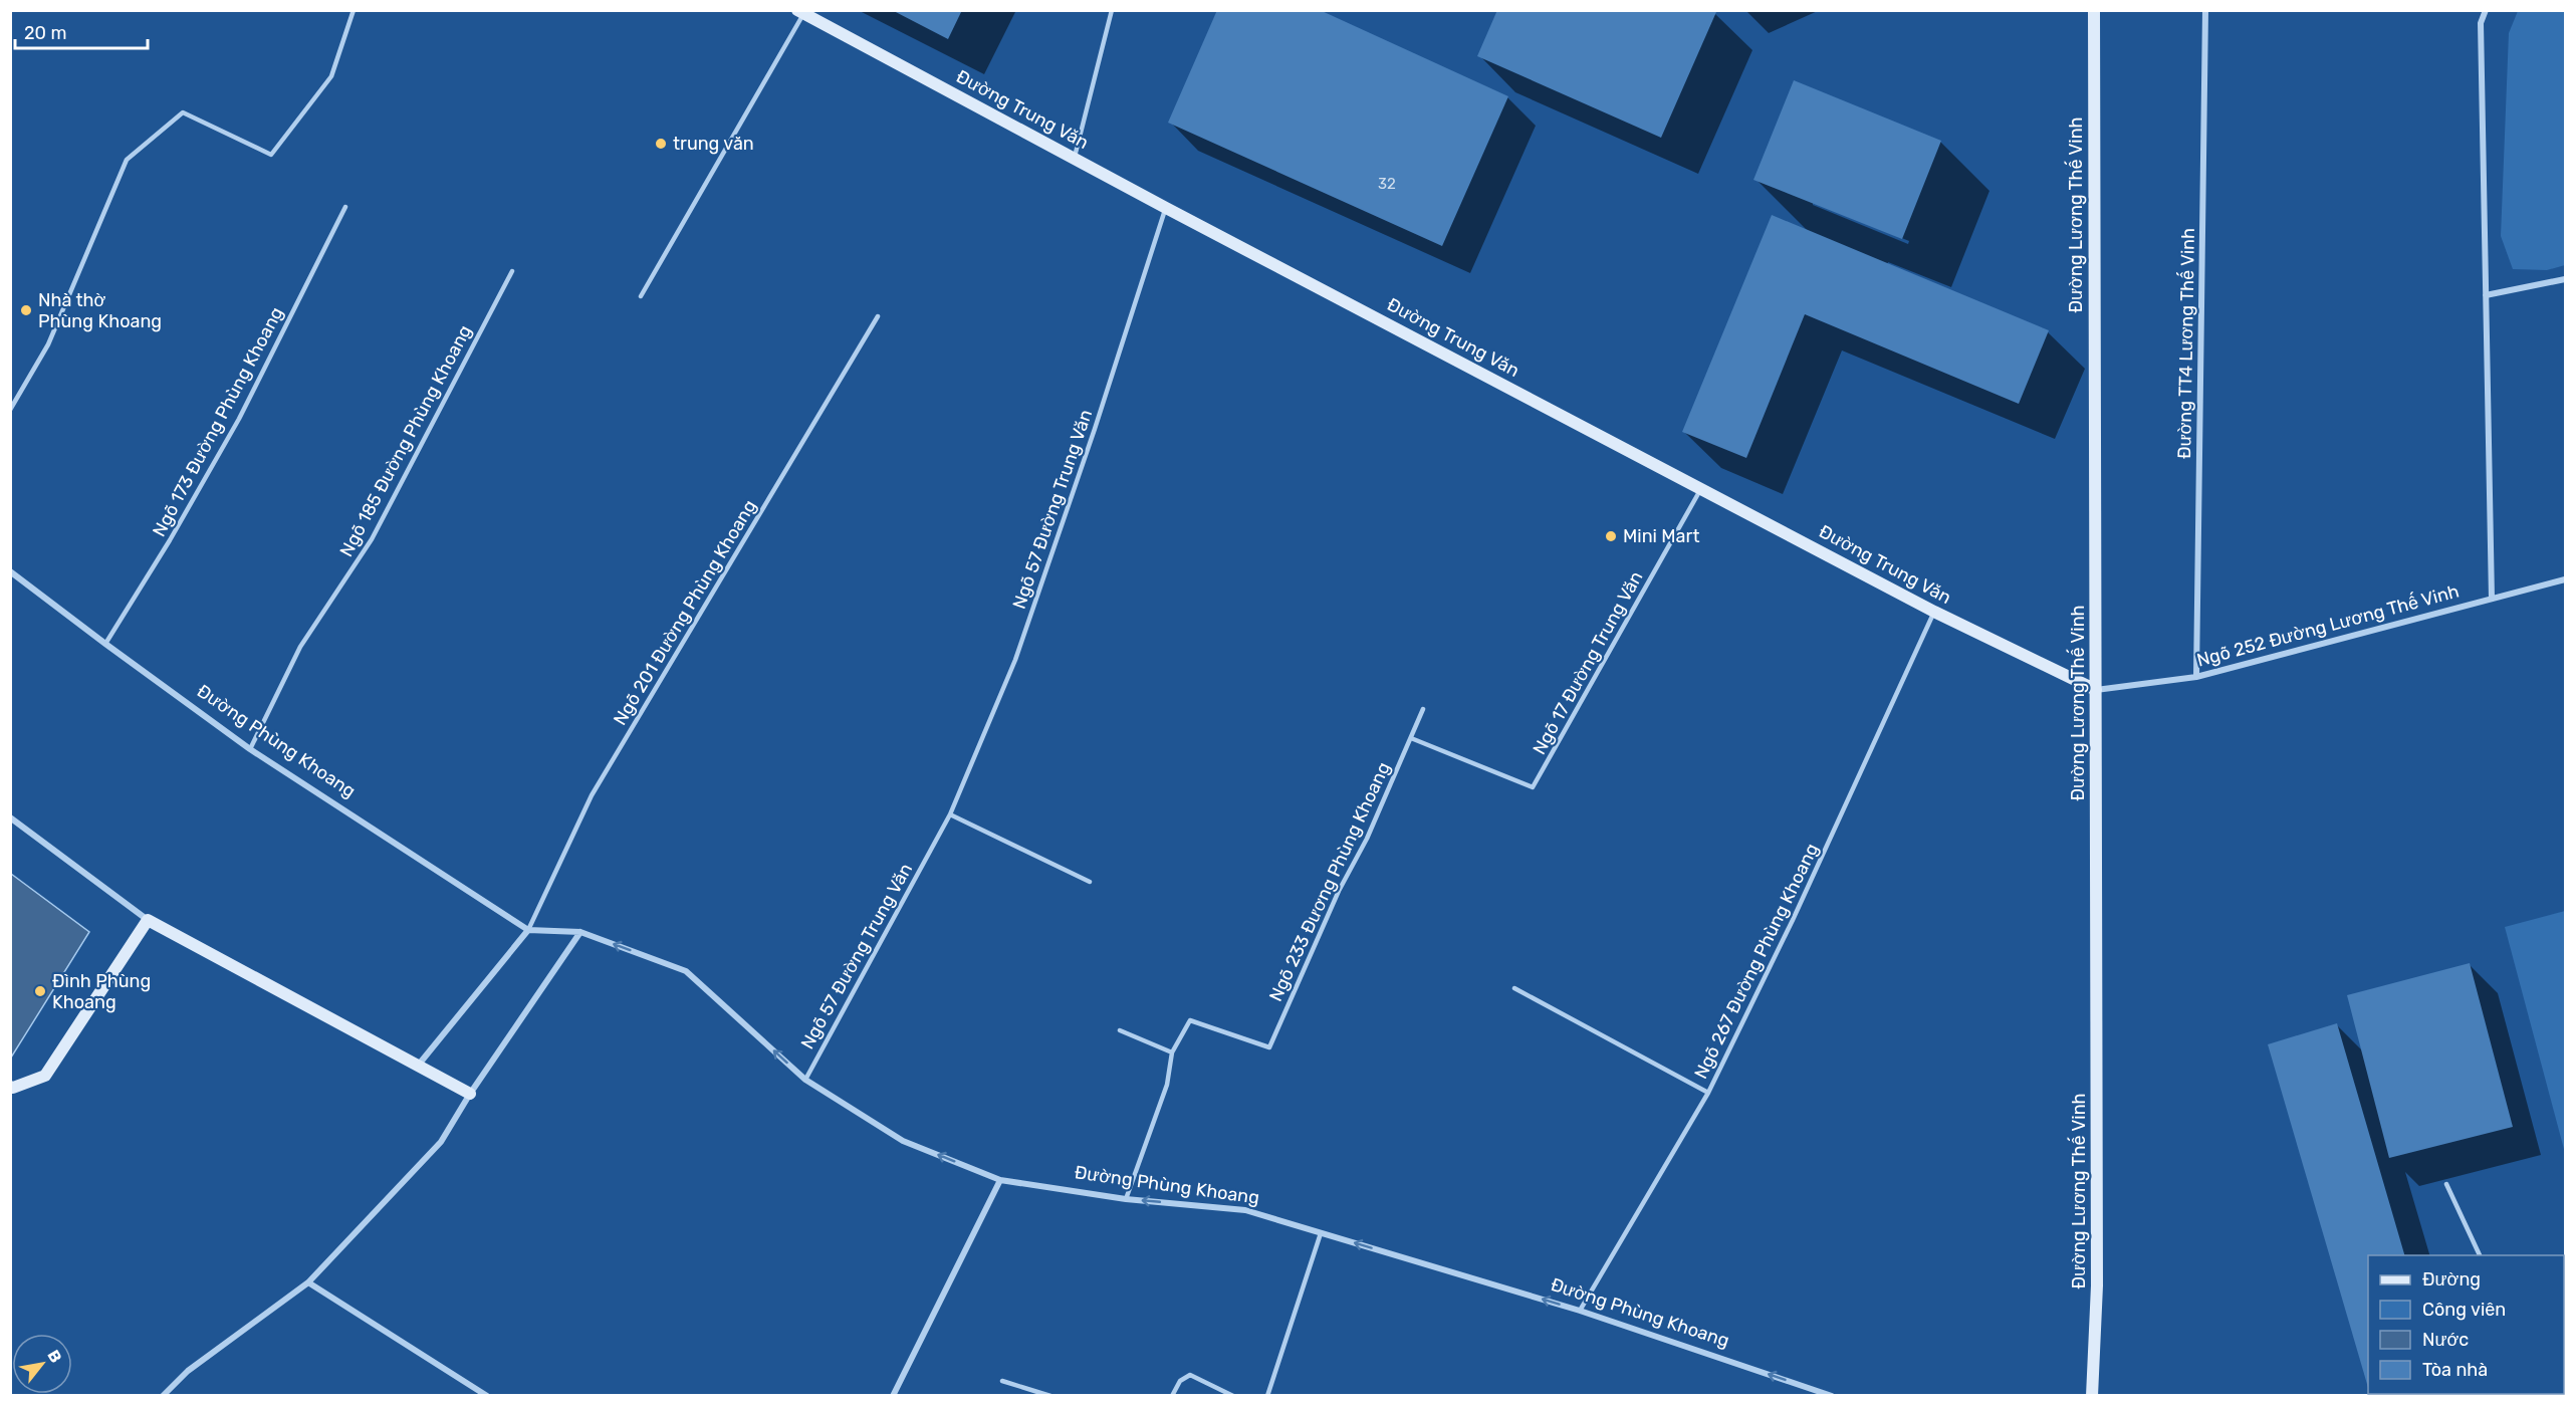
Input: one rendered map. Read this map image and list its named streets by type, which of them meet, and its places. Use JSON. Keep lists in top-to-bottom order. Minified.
{"streets":{"street":["Đường Trung Văn","Đường Lương Thế Vinh","Đường TT4 Lương Thế Vinh","Ngõ 252 Đường Lương Thế Vinh","Đường Phùng Khoang"],"lane":["Ngõ 173 Đường Phùng Khoang","Ngõ 185 Đường Phùng Khoang","Ngõ 57 Đường Trung Văn","Ngõ 201 Đường Phùng Khoang","Ngõ 17 Đường Trung Văn","Ngõ 233 Đương Phùng Khoang","Ngõ 267 Đường Phùng Khoang"]},"crossings":[["Đường Trung Văn","Đường Lương Thế Vinh"],["Đường Trung Văn","Ngõ 57 Đường Trung Văn"],["Đường Trung Văn","Ngõ 252 Đường Lương Thế Vinh"],["Đường Trung Văn","Ngõ 17 Đường Trung Văn"],["Đường Trung Văn","Ngõ 267 Đường Phùng Khoang"],["Đường Lương Thế Vinh","Ngõ 252 Đường Lương Thế Vinh"],["Đường TT4 Lương Thế Vinh","Ngõ 252 Đường Lương Thế Vinh"],["Ngõ 173 Đường Phùng Khoang","Đường Phùng Khoang"],["Ngõ 185 Đường Phùng Khoang","Đường Phùng Khoang"],["Ngõ 57 Đường Trung Văn","Đường Phùng Khoang"],["Ngõ 201 Đường Phùng Khoang","Đường Phùng Khoang"],["Ngõ 17 Đường Trung Văn","Ngõ 233 Đương Phùng Khoang"],["Đường Phùng Khoang","Ngõ 233 Đương Phùng Khoang"],["Đường Phùng Khoang","Ngõ 267 Đường Phùng Khoang"]],"one_way":["Đường Phùng Khoang"],"places":["trung văn","Nhà thờ Phùng Khoang","Mini Mart","Đình Phùng Khoang"],"house_numbers":["32"],"legend":["Đường","Công viên","Nước","Tòa nhà"],"scale_bar":"20 m","north":"top right"}
